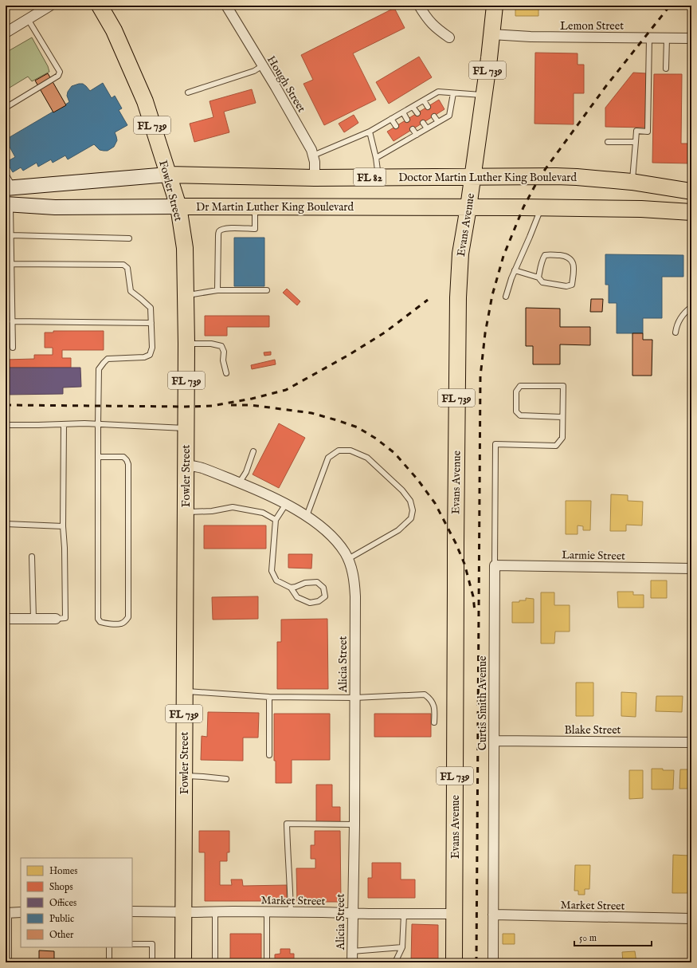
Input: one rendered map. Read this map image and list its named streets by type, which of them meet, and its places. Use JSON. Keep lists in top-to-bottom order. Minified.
{"streets":{"main road":["FL 739","FL 82","Doctor Martin Luther King Boulevard","Fowler Street","Dr Martin Luther King Boulevard","Evans Avenue"],"street":["Lemon Street","Hough Street","Larmie Street","Alicia Street","Curtis Smith Avenue","Blake Street","Market Street"]},"crossings":[["Lemon Street","Evans Avenue"],["Hough Street","Doctor Martin Luther King Boulevard"],["FL 82","Doctor Martin Luther King Boulevard"],["FL 82","Fowler Street"],["Doctor Martin Luther King Boulevard","Fowler Street"],["Doctor Martin Luther King Boulevard","Evans Avenue"],["Fowler Street","Dr Martin Luther King Boulevard"],["Fowler Street","Alicia Street"],["Fowler Street","Market Street"],["Dr Martin Luther King Boulevard","Evans Avenue"],["Evans Avenue","Market Street"],["Larmie Street","Curtis Smith Avenue"],["Alicia Street","Market Street"],["Curtis Smith Avenue","Blake Street"],["Curtis Smith Avenue","Market Street"]],"legend":["Homes","Shops","Offices","Public","Other"],"scale_bar":"50 m"}
